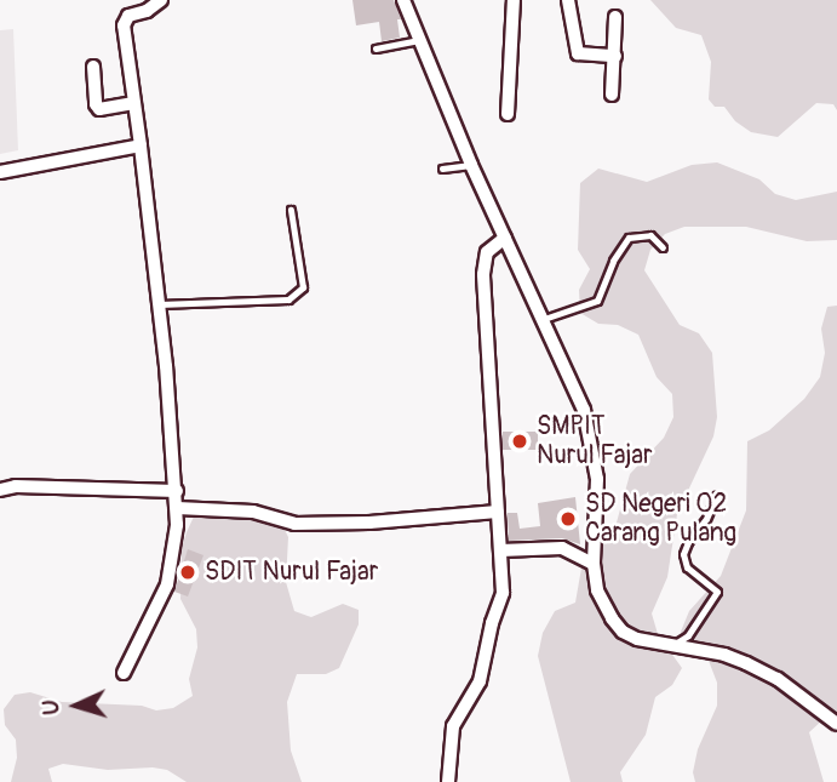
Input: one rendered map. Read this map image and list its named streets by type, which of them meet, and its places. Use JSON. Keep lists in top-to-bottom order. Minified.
{"places":["SMPIT Nurul Fajar","SD Negeri 02 Carang Pulang","SDIT Nurul Fajar"],"north":"left"}
